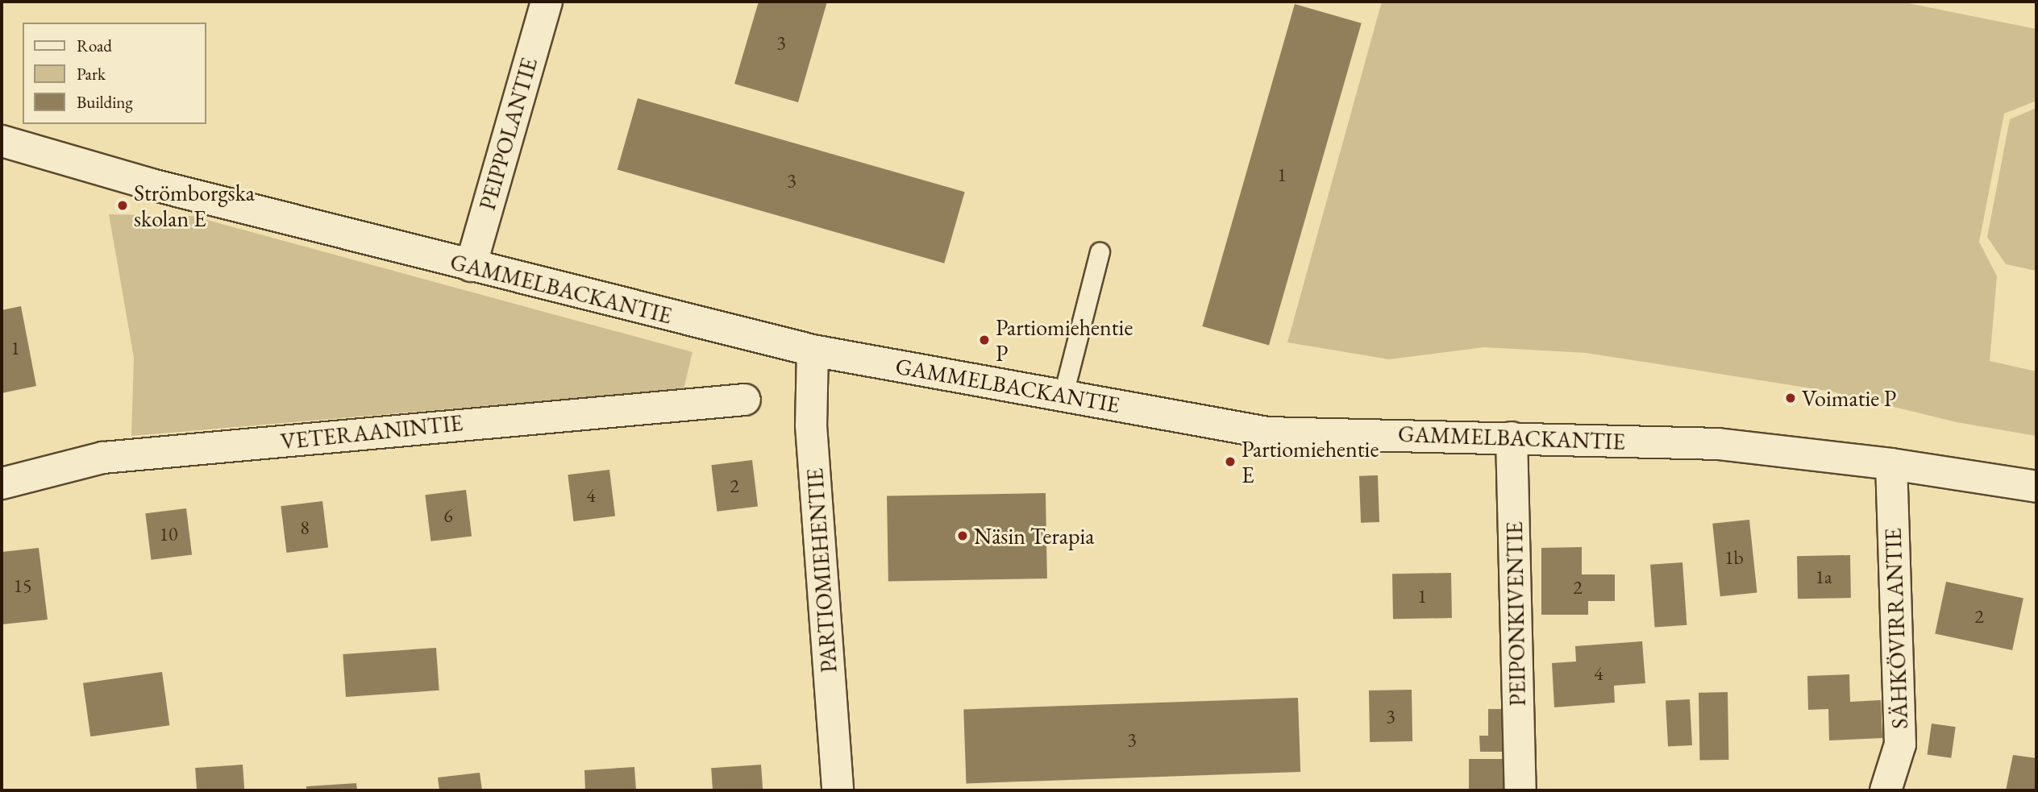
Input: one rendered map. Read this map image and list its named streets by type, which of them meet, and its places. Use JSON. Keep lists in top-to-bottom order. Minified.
{"streets":{"street":["PEIPPOLANTIE","GAMMELBACKANTIE","VETERAANINTIE","PARTIOMIEHENTIE","PEIPONKIVENTIE","SÄHKÖVIRRANTIE"]},"crossings":[["PEIPPOLANTIE","GAMMELBACKANTIE"],["GAMMELBACKANTIE","PARTIOMIEHENTIE"],["GAMMELBACKANTIE","PEIPONKIVENTIE"],["GAMMELBACKANTIE","SÄHKÖVIRRANTIE"]],"places":["Strömborgska skolan E","Partiomiehentie P","Voimatie P","Partiomiehentie E","Näsin Terapia"],"house_numbers":["3","1","3","1","2","4","6","8","10","1b","1a","15","2","1","2","4","3","3"],"legend":["Road","Park","Building"]}
